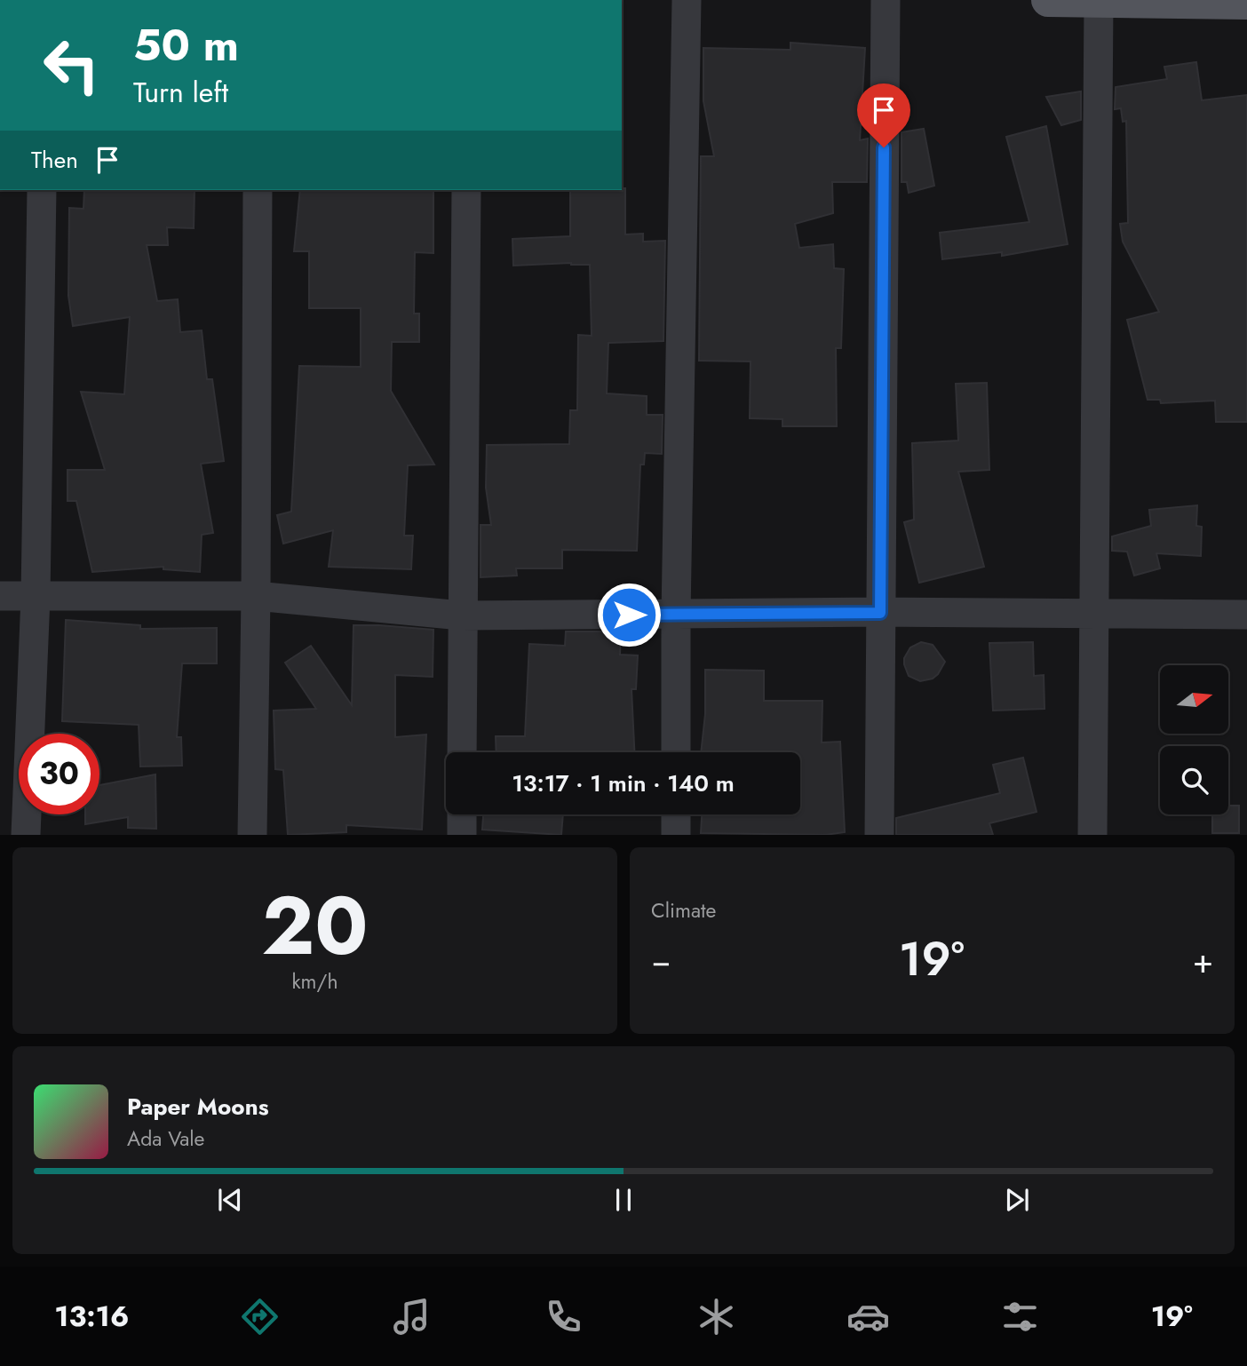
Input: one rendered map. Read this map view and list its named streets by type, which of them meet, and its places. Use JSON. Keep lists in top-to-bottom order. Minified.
{"north":"right","page":{"turn":["50 m","Turn left"],"then":"Then","limit":"30","trip":"13:17 · 1 min · 140 m","tile":[["20","km/h"],"Climate"],"heat":["−","19°","+"],"song":["Paper Moons","Ada Vale"],"tabs":["13:16","19°"]}}
